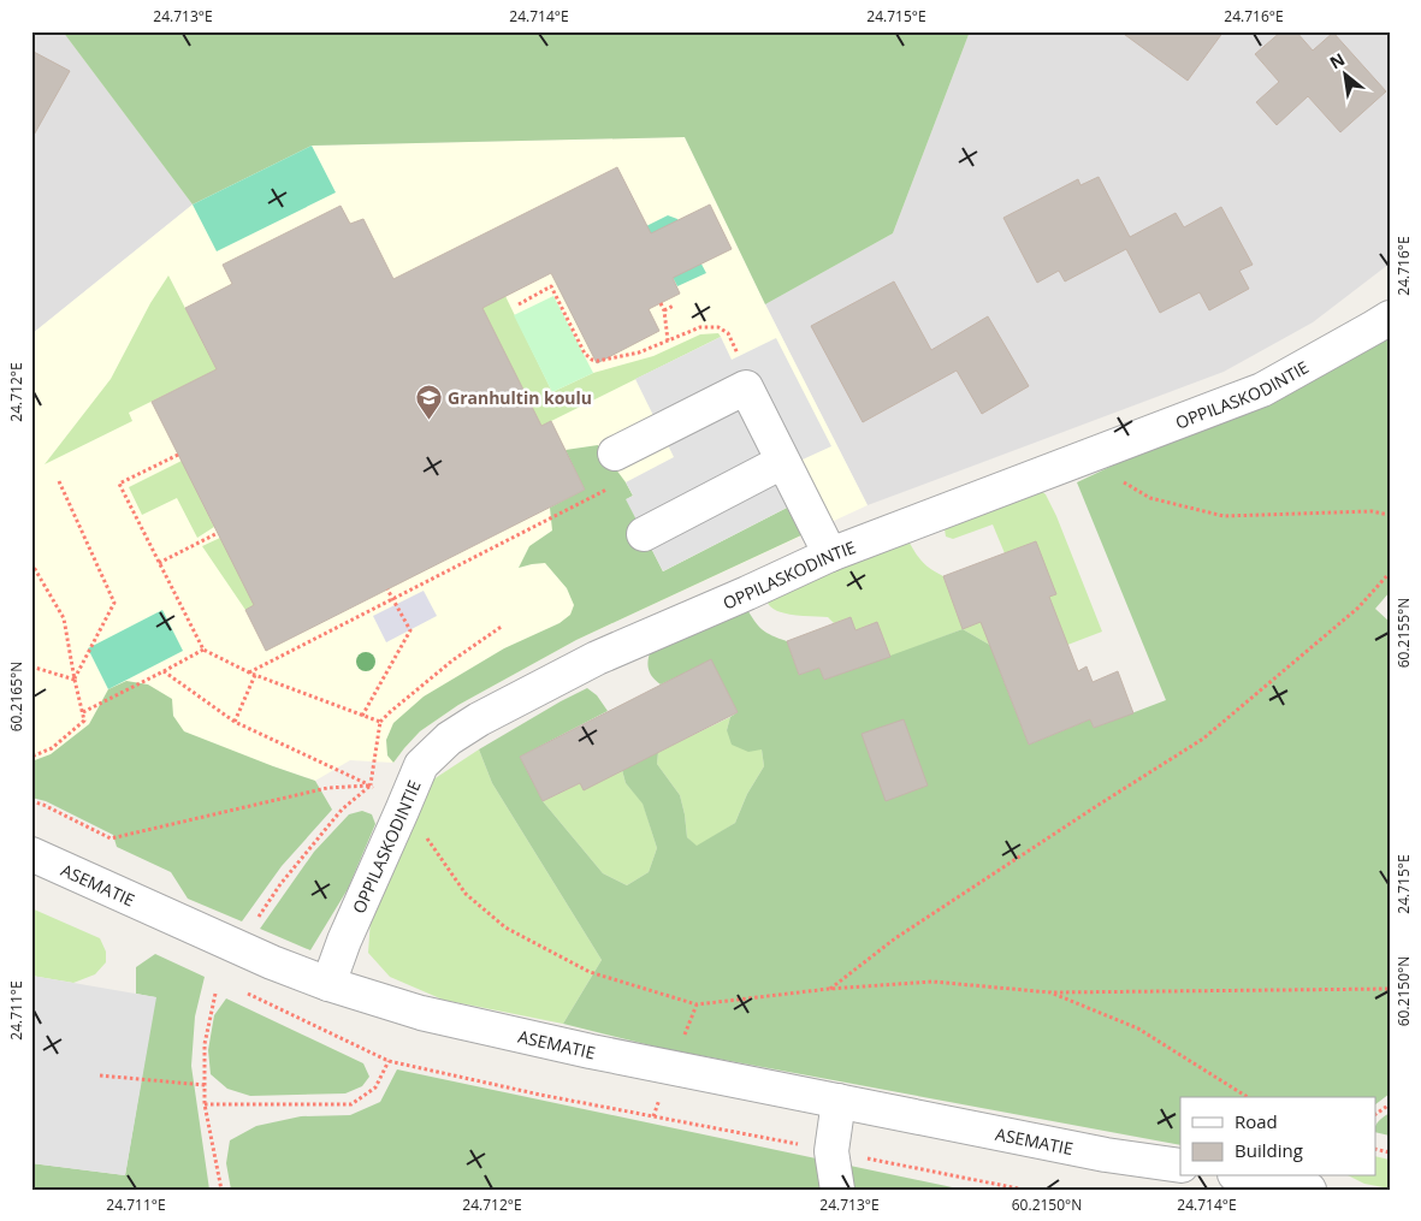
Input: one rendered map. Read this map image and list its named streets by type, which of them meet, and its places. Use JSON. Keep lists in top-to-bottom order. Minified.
{"streets":{"street":["OPPILASKODINTIE","ASEMATIE"]},"crossings":[["OPPILASKODINTIE","ASEMATIE"]],"places":{"school or university":["Granhultin koulu"]},"legend":["Road","Building"],"north":"top left","coordinates":["24.713°E","24.714°E","24.715°E","24.716°E","24.712°E","60.2155°N","60.2165°N","60.2150°N","24.711°E"]}
